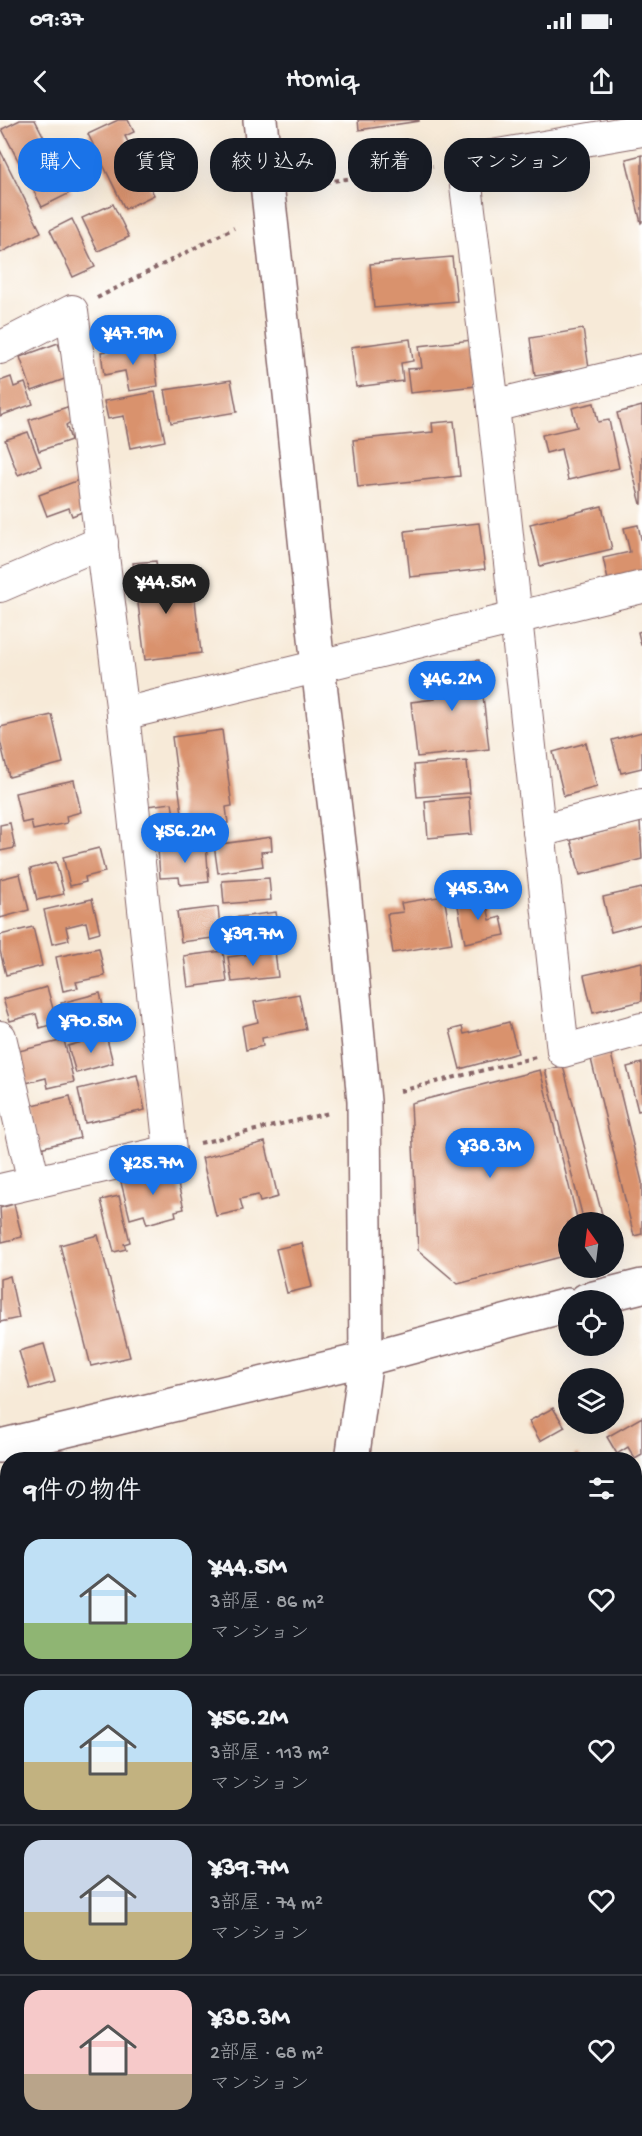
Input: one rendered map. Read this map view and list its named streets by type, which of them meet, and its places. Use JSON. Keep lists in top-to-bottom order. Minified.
{"north":"top","page":{"status":"09:37","header":"Homiq","chip":["購入","賃貸","絞り込み","新着","マンション"],"price":["¥47.9M","¥44.5M","¥46.2M","¥56.2M","¥45.3M","¥39.7M","¥70.5M","¥38.3M","¥25.7M"],"heading":"9件の物件","list":[{"name":"¥44.5M","note":"3部屋 · 86 m² · マンション"},{"name":"¥56.2M","note":"3部屋 · 113 m² · マンション"},{"name":"¥39.7M","note":"3部屋 · 74 m² · マンション"},{"name":"¥38.3M","note":"2部屋 · 68 m² · マンション"}]}}
